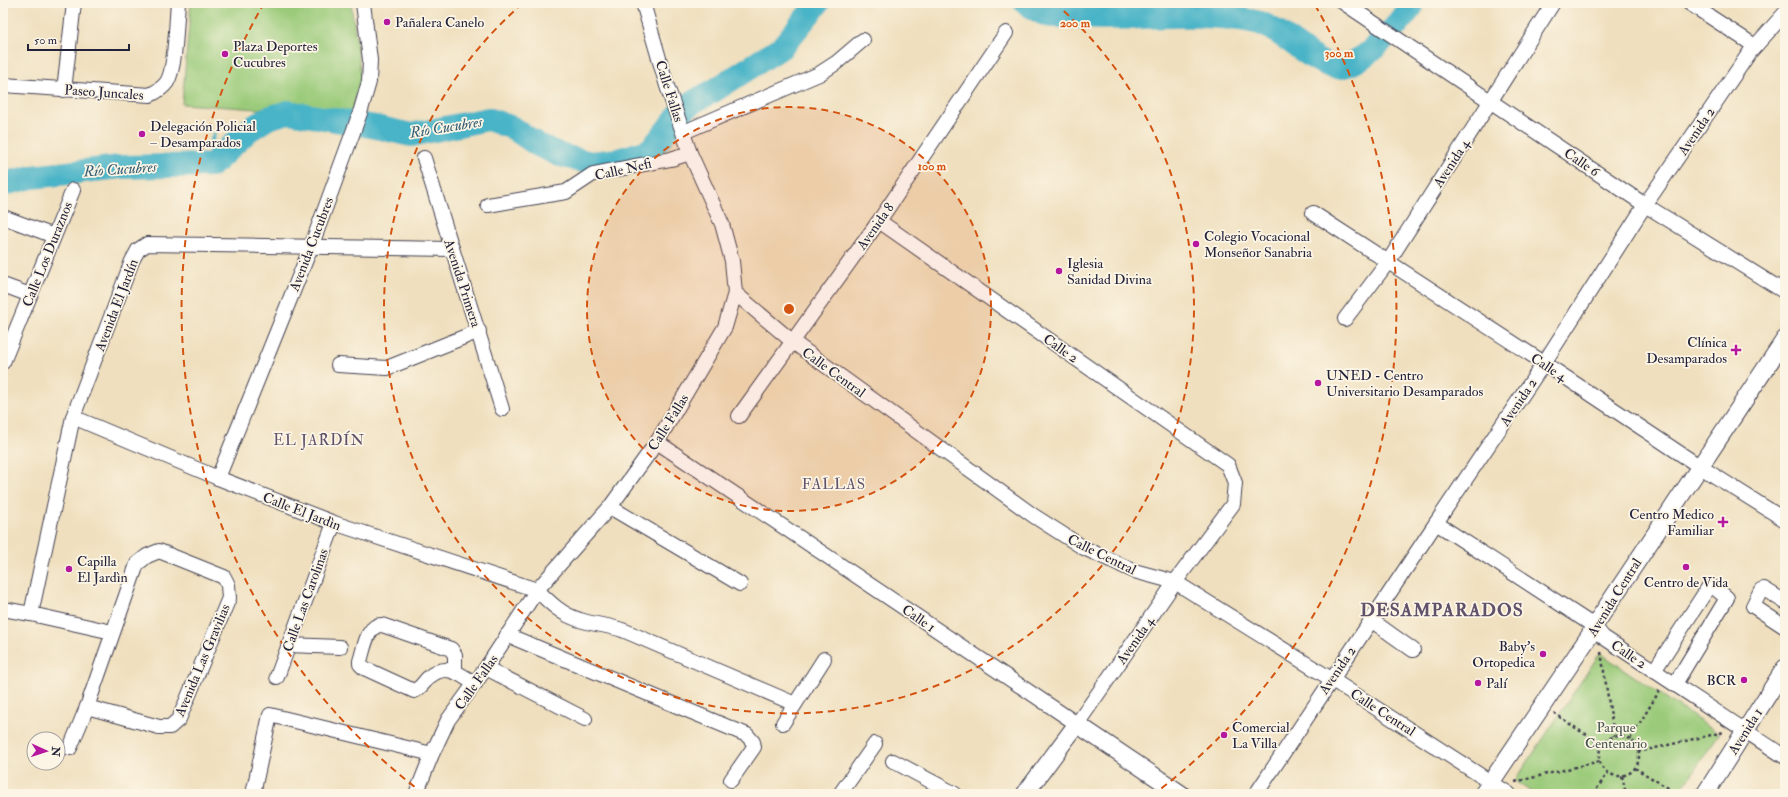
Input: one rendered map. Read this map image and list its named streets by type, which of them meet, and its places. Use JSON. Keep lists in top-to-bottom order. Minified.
{"streets":{"main road":["Avenida 4","Avenida Central","Calle 1","Avenida 1"],"street":["Calle Fallas","Paseo Juncales","Avenida 2","Calle 6","Calle Nefi","Avenida 8","Avenida Cucubres","Calle Los Duraznos","Avenida Primera","Avenida El Jardín","Calle 2","Calle 4","Calle Central","Calle El Jardìn","Calle Las Carolinas","Avenida Las Gravilias"]},"crossings":[["Calle Fallas","Calle Nefi"],["Calle Fallas","Calle Central"],["Calle Fallas","Calle El Jardìn"],["Calle Fallas","Calle 1"],["Avenida 2","Calle 6"],["Avenida 2","Calle 2"],["Avenida 2","Calle 4"],["Avenida 2","Calle Central"],["Calle 6","Avenida 4"],["Avenida 4","Calle 2"],["Avenida 4","Calle 4"],["Avenida 4","Calle Central"],["Avenida 4","Calle 1"],["Avenida 8","Calle 2"],["Avenida 8","Calle Central"],["Avenida Cucubres","Avenida El Jardín"],["Avenida Cucubres","Calle El Jardìn"],["Avenida Primera","Avenida El Jardín"],["Avenida El Jardín","Calle El Jardìn"],["Calle 2","Avenida Central"],["Calle 2","Avenida 1"],["Calle 4","Avenida Central"],["Calle Central","Avenida Central"],["Calle El Jardìn","Calle Las Carolinas"]],"districts":["EL JARDÍN","FALLAS","DESAMPARADOS"],"water":["Río Cucubres"],"parks":["Parque Centenario"],"places":{"other":["Pañalera Canelo","Plaza Deportes Cucubres","Delegación Policial – Desamparados","Colegio Vocacional Monseñor Sanabria","Iglesia Sanidad Divina","UNED - Centro Universitario Desamparados","Centro de Vida","Capilla El Jardìn","Baby's Ortopedica","BCR","Palí","Comercial La Villa"],"health":["Clínica Desamparados","Centro Medico Familiar"]},"scale_bar":"50 m","north":"right","rings":["200 m","300 m","100 m"]}
